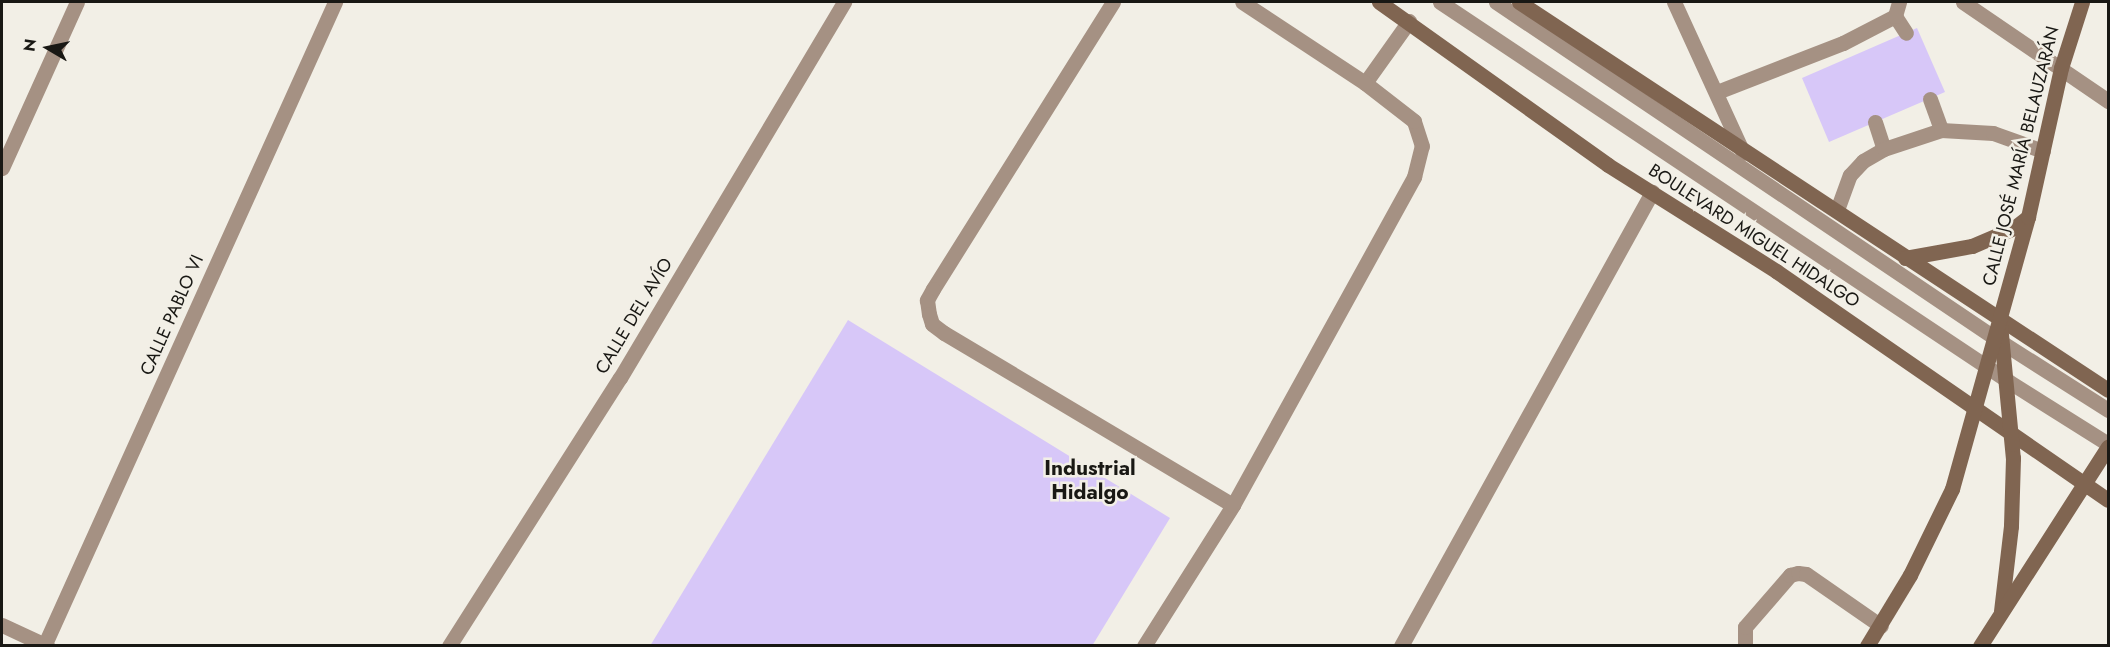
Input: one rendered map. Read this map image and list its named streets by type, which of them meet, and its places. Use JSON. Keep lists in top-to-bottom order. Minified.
{"streets":{"main road":["CALLE JOSÉ MARÍA BELAUZARÁN","BOULEVARD MIGUEL HIDALGO"],"street":["CALLE PABLO VI","CALLE DEL AVÍO"]},"districts":["Industrial Hidalgo"],"north":"left"}
